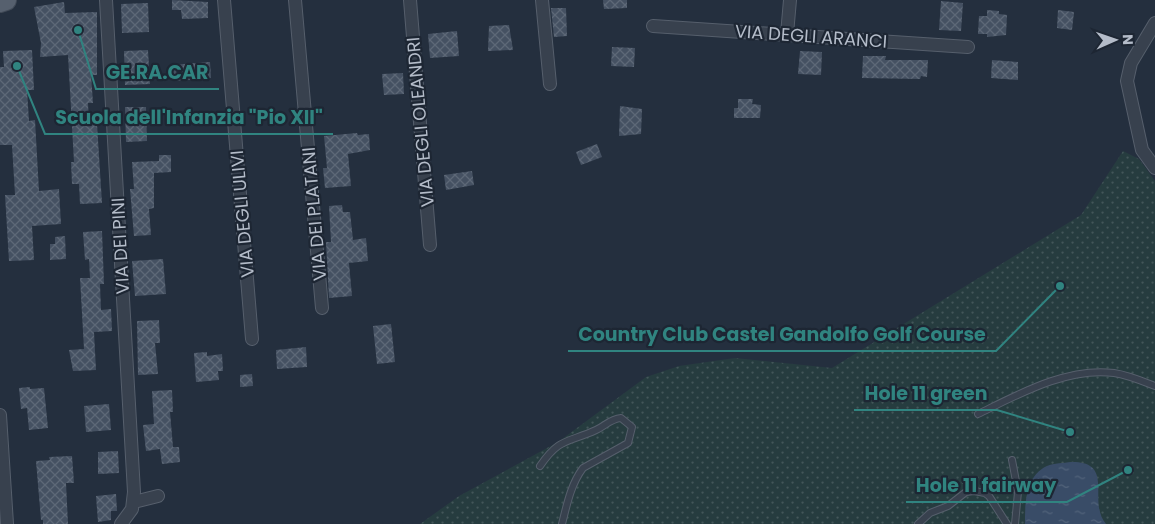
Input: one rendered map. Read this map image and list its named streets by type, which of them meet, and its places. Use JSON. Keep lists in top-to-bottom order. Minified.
{"streets":{"street":["VIA DEGLI ARANCI","VIA DEGLI OLEANDRI","VIA DEGLI ULIVI","VIA DEI PLATANI","VIA DEI PINI"]},"places":["GE.RA.CAR","Scuola dell'Infanzia \"Pio XII\"","Country Club Castel Gandolfo Golf Course","Hole 11 green","Hole 11 fairway"],"north":"right"}
